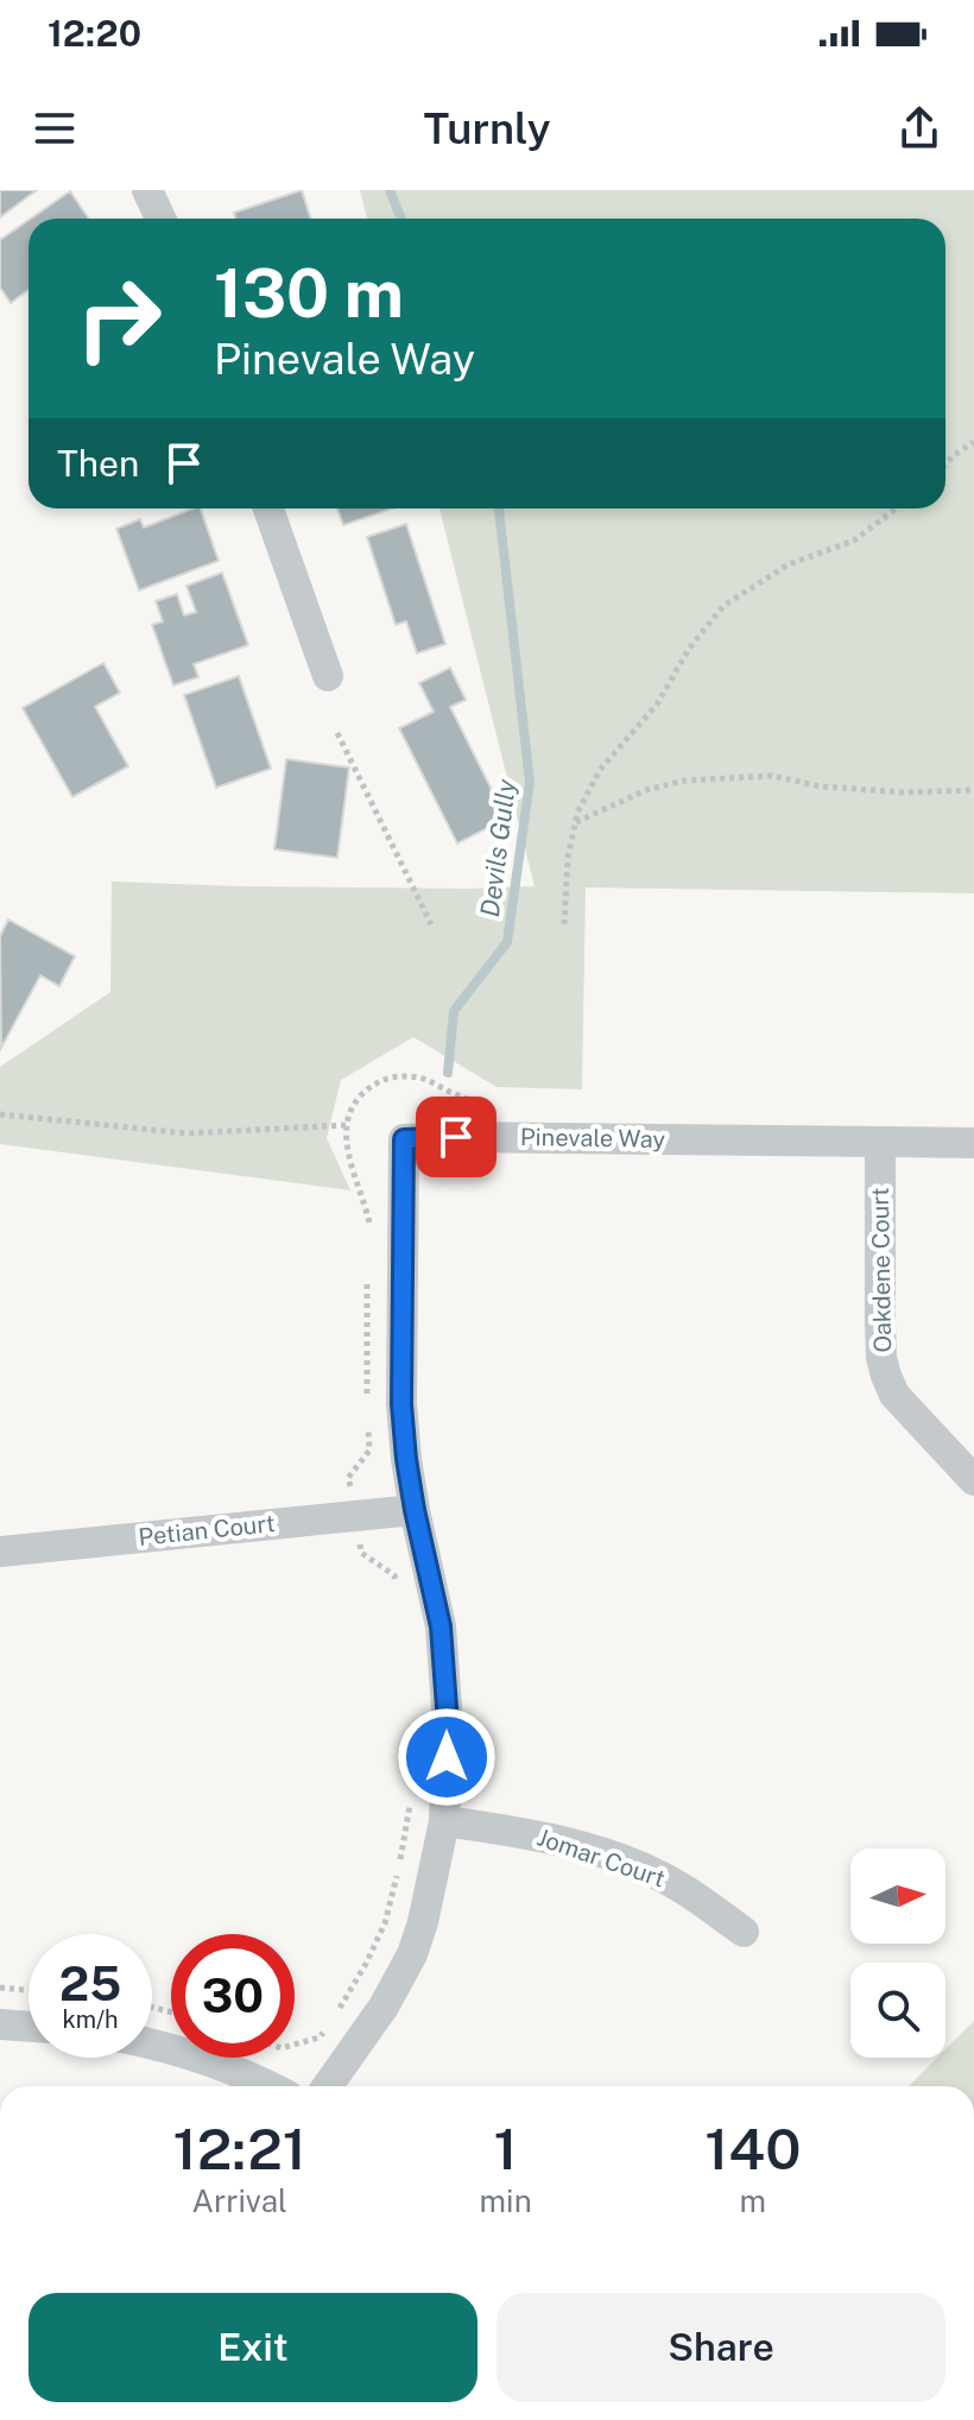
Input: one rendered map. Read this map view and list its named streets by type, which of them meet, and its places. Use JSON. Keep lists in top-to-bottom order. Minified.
{"streets":{"street":["Pinevale Way","Oakdene Court","Petian Court","Jomar Court"]},"crossings":[["Pinevale Way","Oakdene Court"],["Pinevale Way","Petian Court"],["Pinevale Way","Jomar Court"]],"water":["Devils Gully"],"north":"right","page":{"status":"12:20","header":"Turnly","turn":["130 m","Pinevale Way"],"then":"Then","speed":"25 km/h","limit":"30","eta":["12:21","Arrival","1","min","140","m"],"buttons":["Exit","Share"]}}
